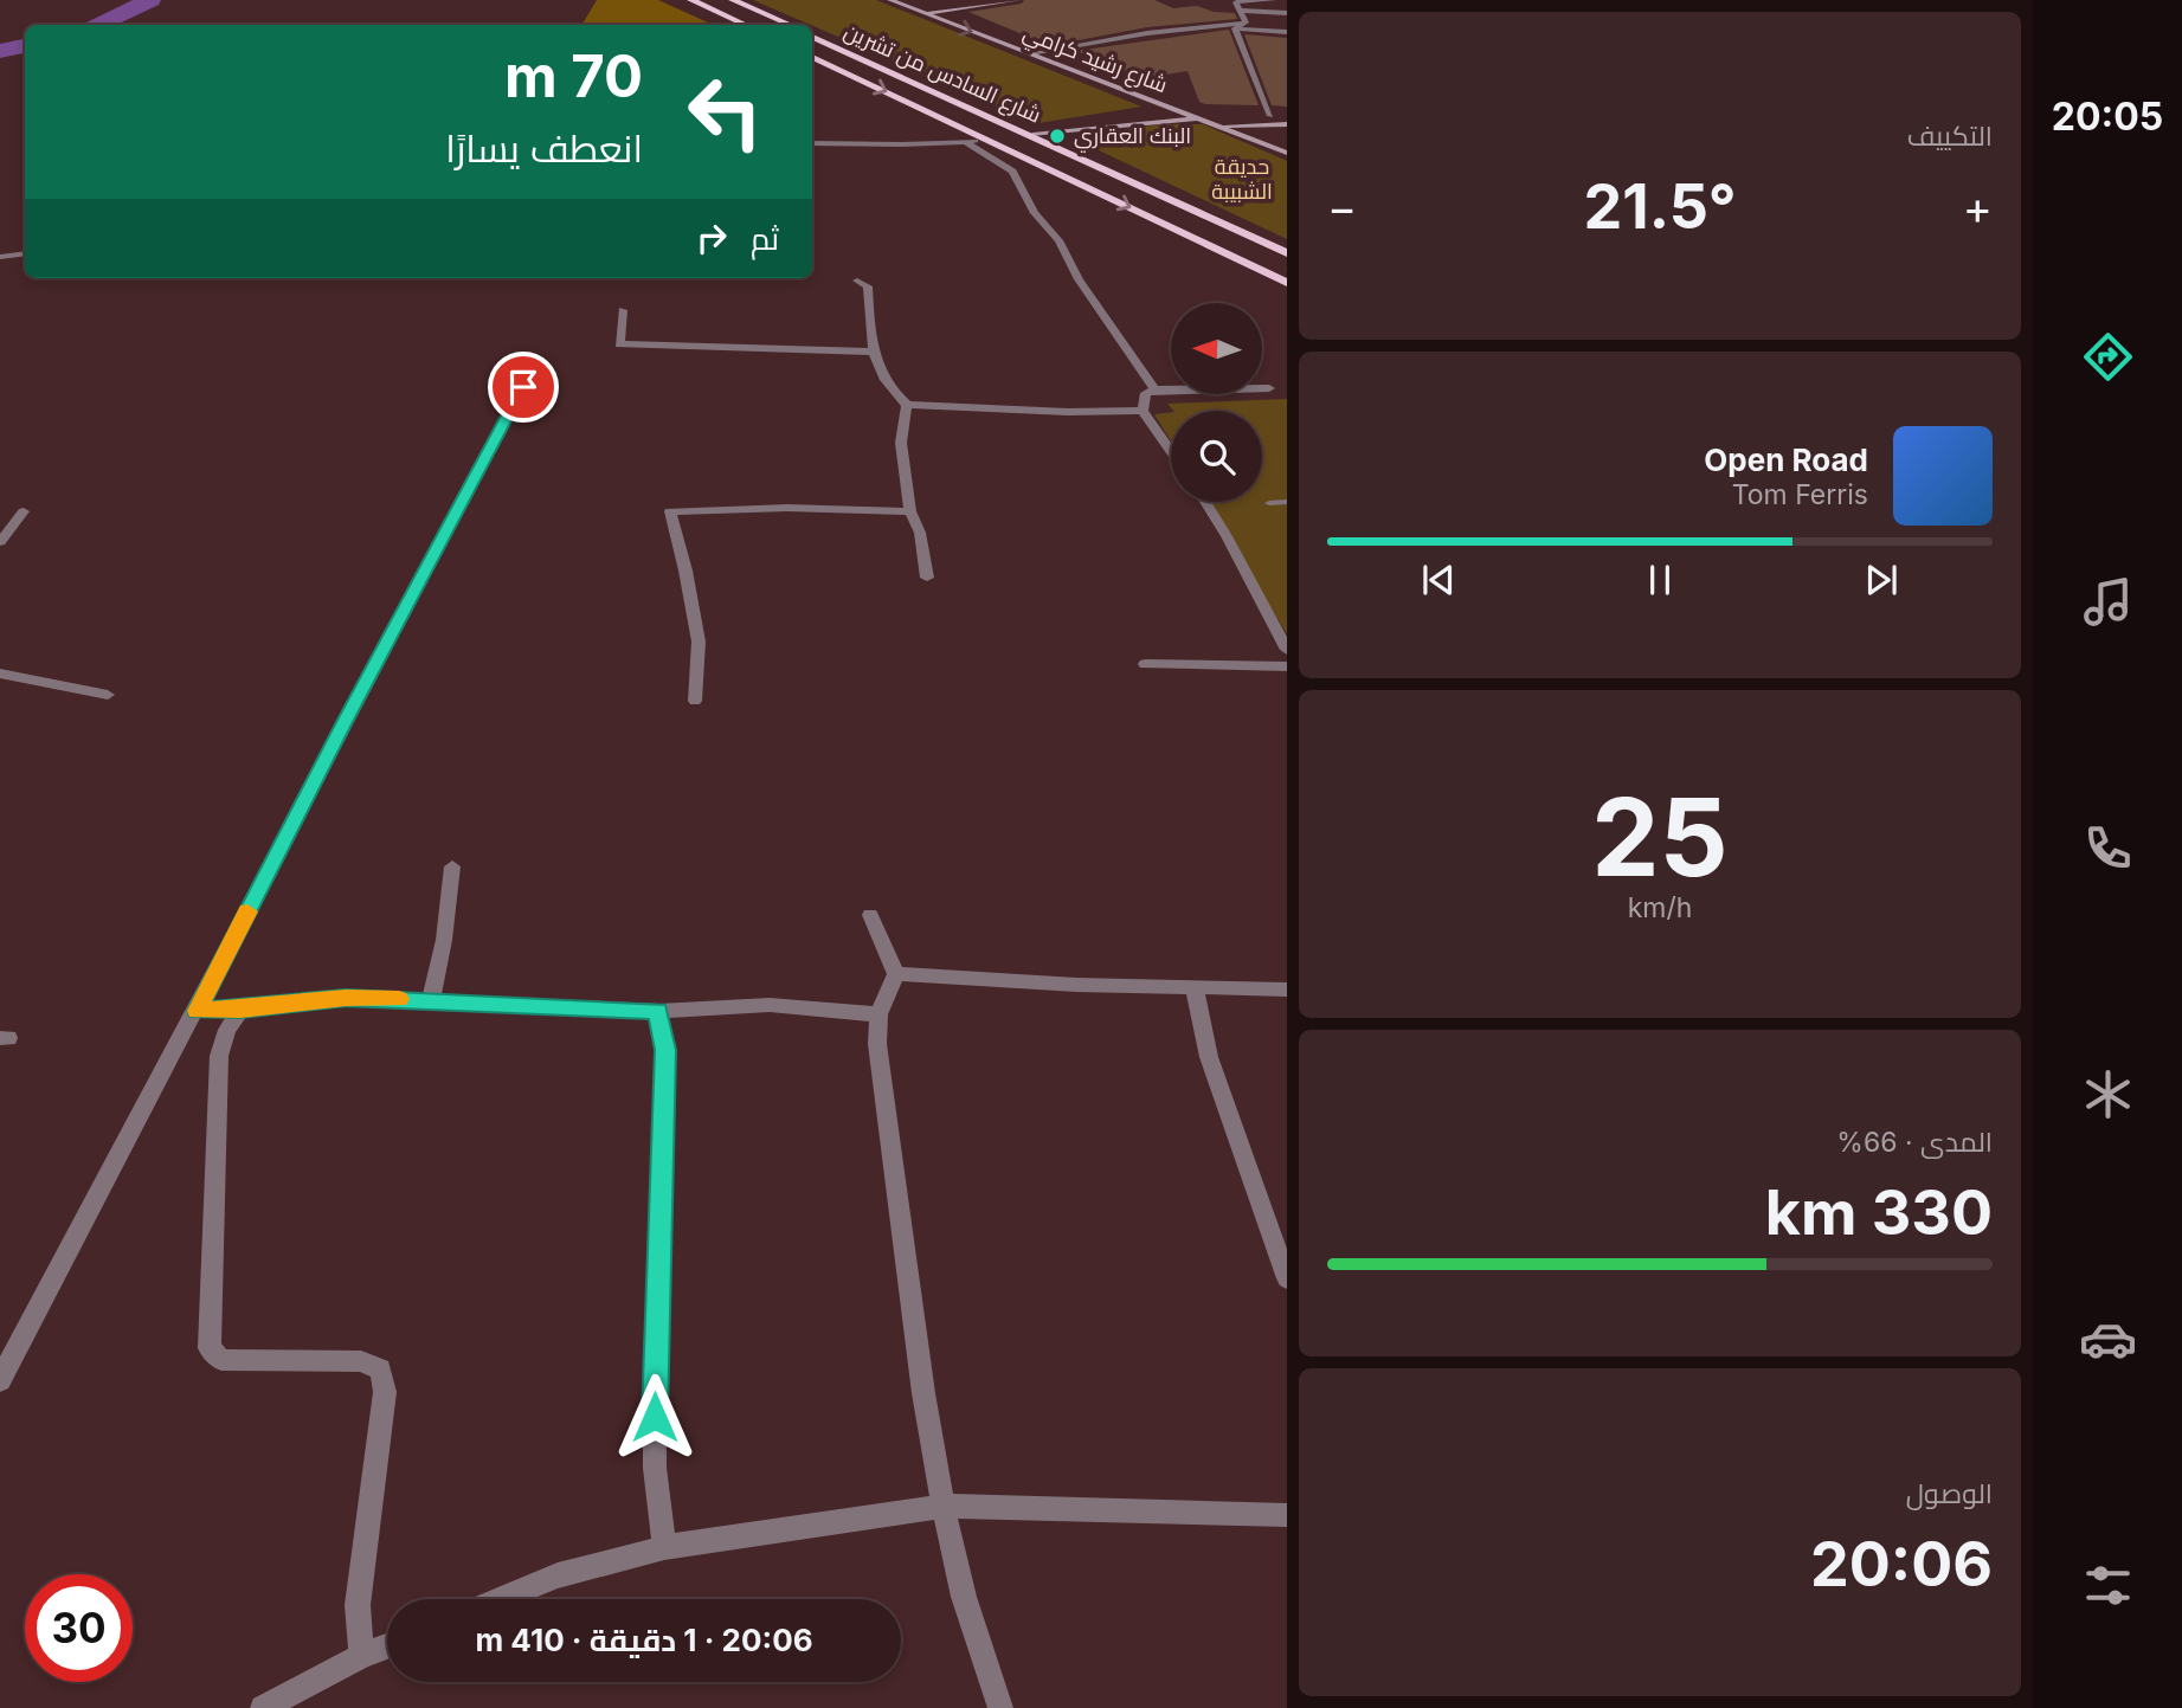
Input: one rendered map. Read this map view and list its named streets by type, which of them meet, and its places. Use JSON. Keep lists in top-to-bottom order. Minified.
{"streets":{"highway":["شارع السادس من تشرين"],"main road":["شارع رشيد كرامي"]},"parks":["حديقة الشبيبة"],"places":["البنك العقاري"],"north":"left","page":{"tabs":"20:05","tile":["التكييف",["25","km/h"],["المدى · 66%","330 km"],["الوصول","20:06"]],"turn":["70 m","انعطف يسارًا"],"heat":["−","21.5°","+"],"then":"ثم","song":["Open Road","Tom Ferris"],"limit":"30","trip":"20:06 · 1 دقيقة · 410 m"}}
